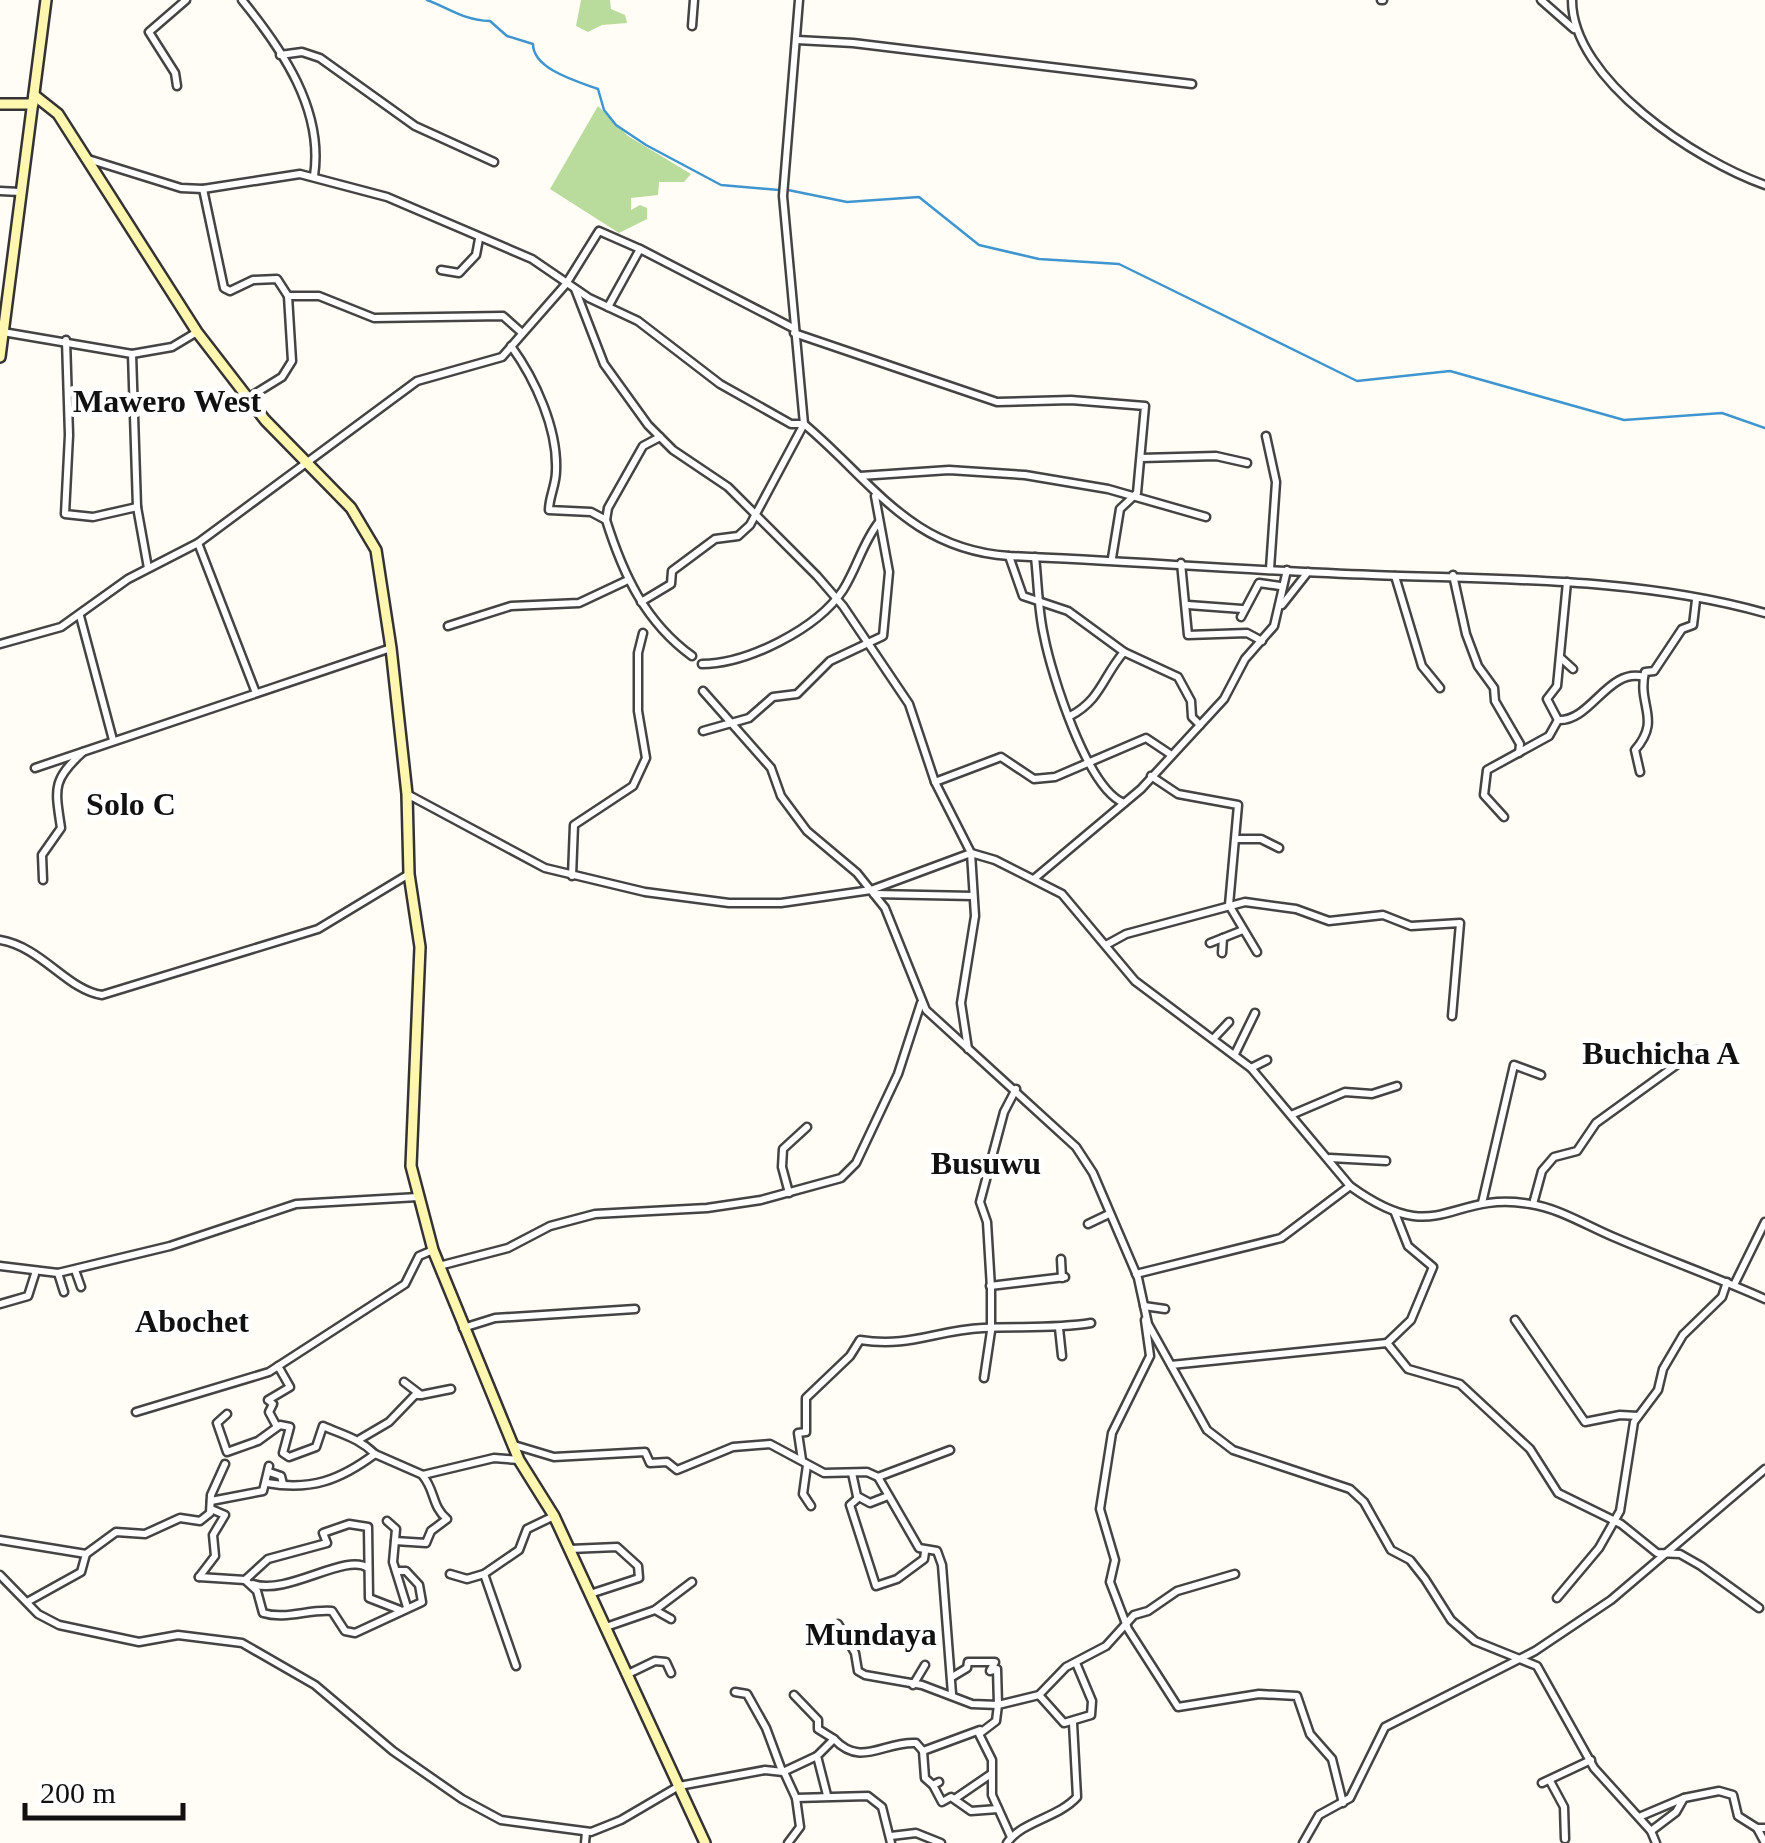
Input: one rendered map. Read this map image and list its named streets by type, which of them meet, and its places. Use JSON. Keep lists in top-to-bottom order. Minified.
{"districts":["Mawero West","Solo C","Buchicha A","Busuwu","Abochet","Mundaya"],"scale_bar":"200 m"}
